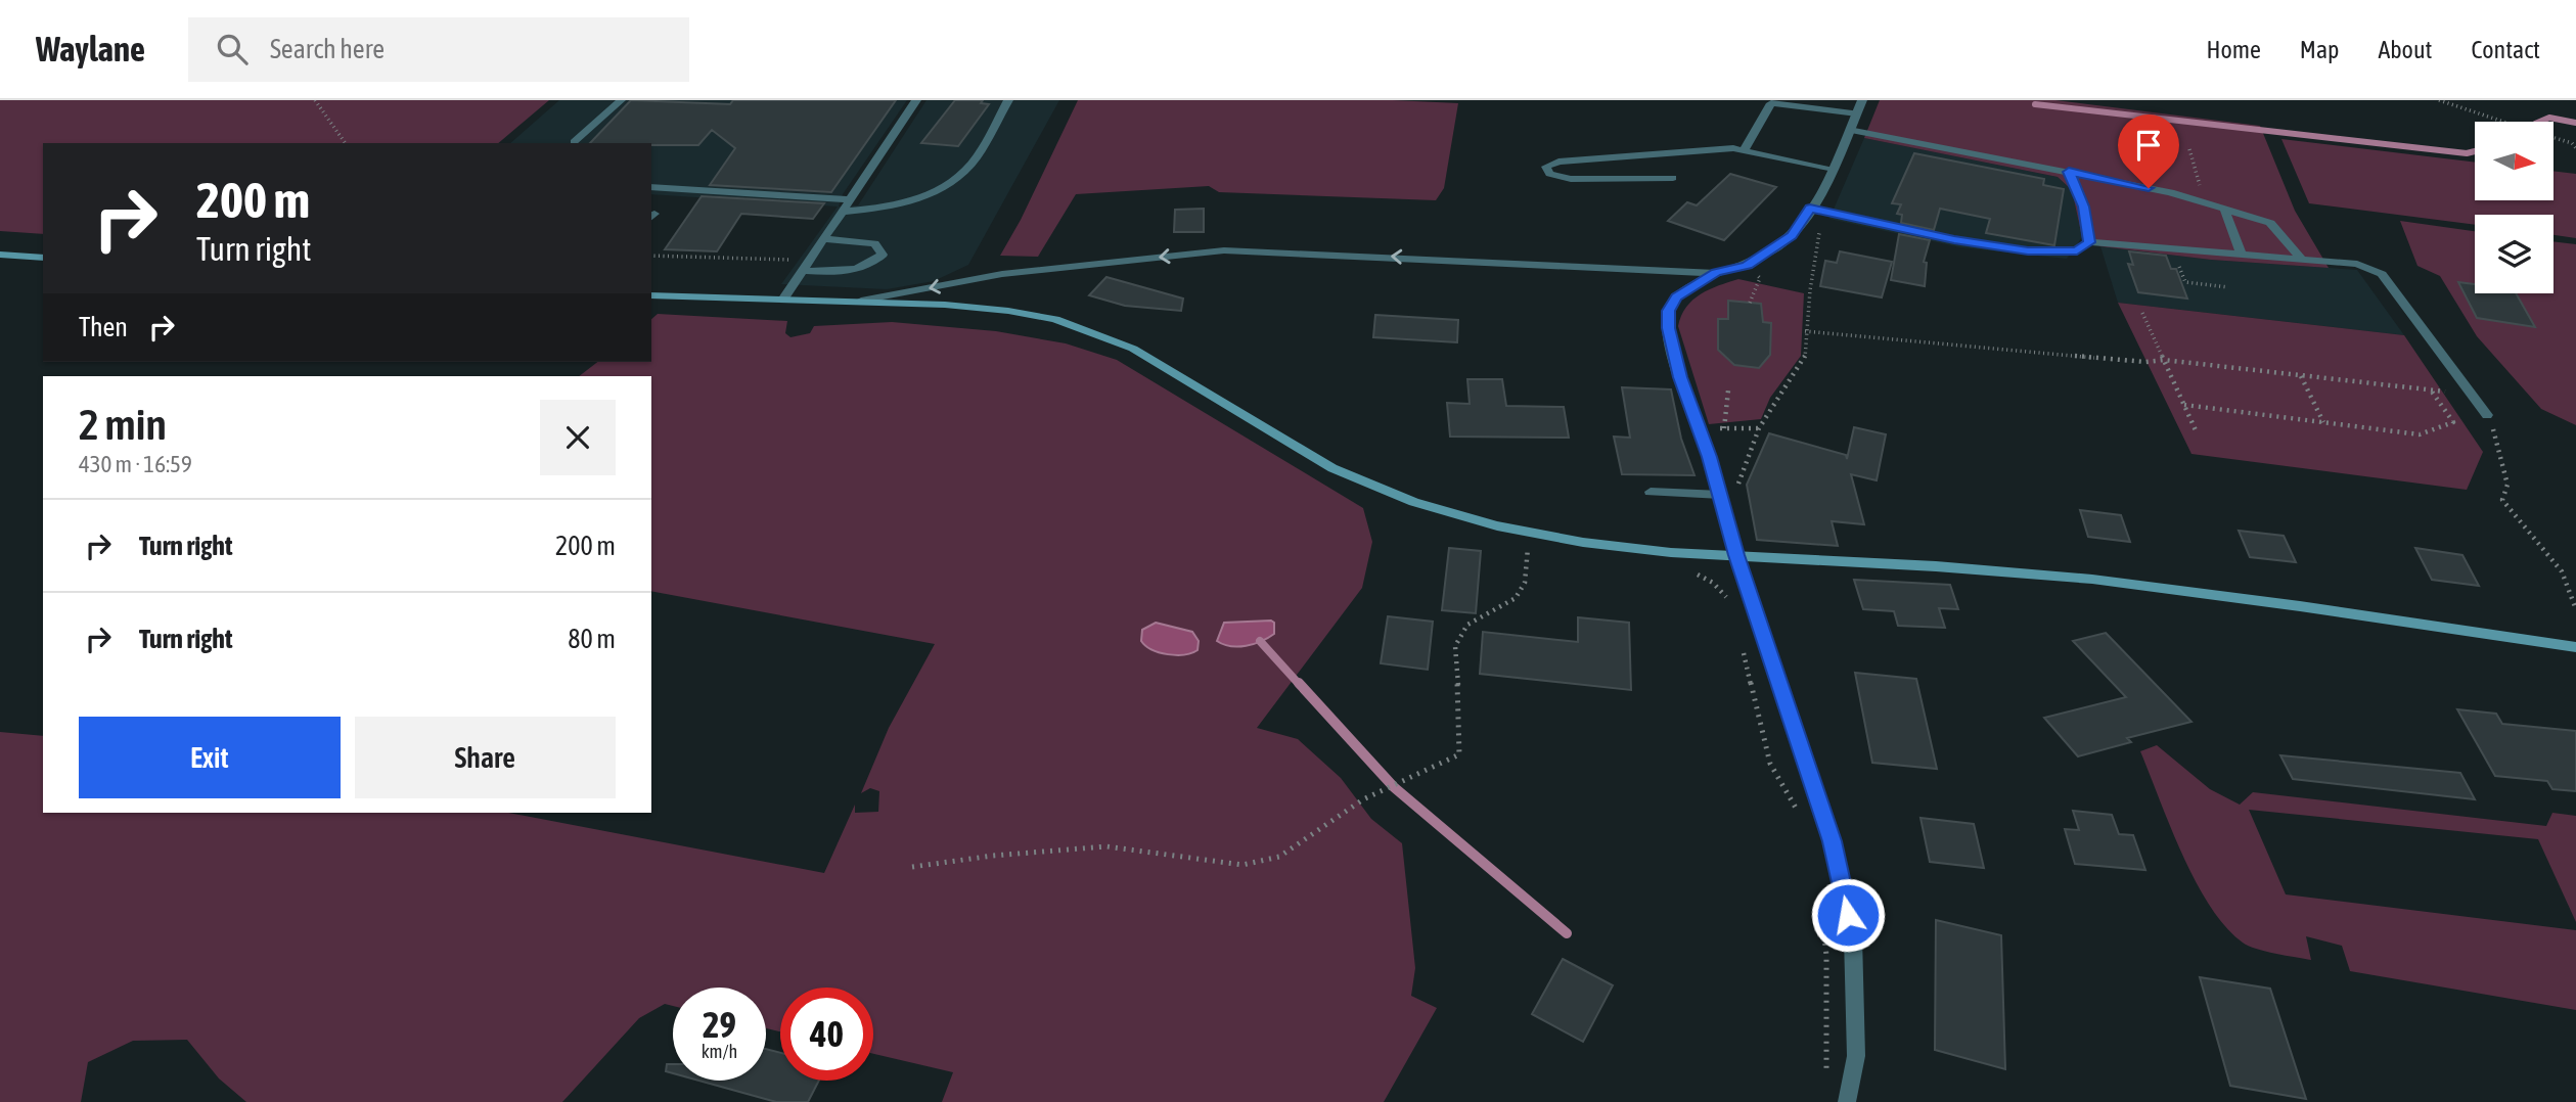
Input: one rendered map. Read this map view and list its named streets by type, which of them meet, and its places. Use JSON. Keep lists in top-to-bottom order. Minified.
{"north":"right","page":{"header":"Waylane","search":"Search here","nav":["Home","Map","About","Contact"],"turn":["200 m","Turn right"],"then":"Then","heading":["2 min","430 m · 16:59"],"list":[{"name":"Turn right","value":"200 m"},{"name":"Turn right","value":"80 m"}],"buttons":["Exit","Share"],"speed":"29 km/h","limit":"40"}}
